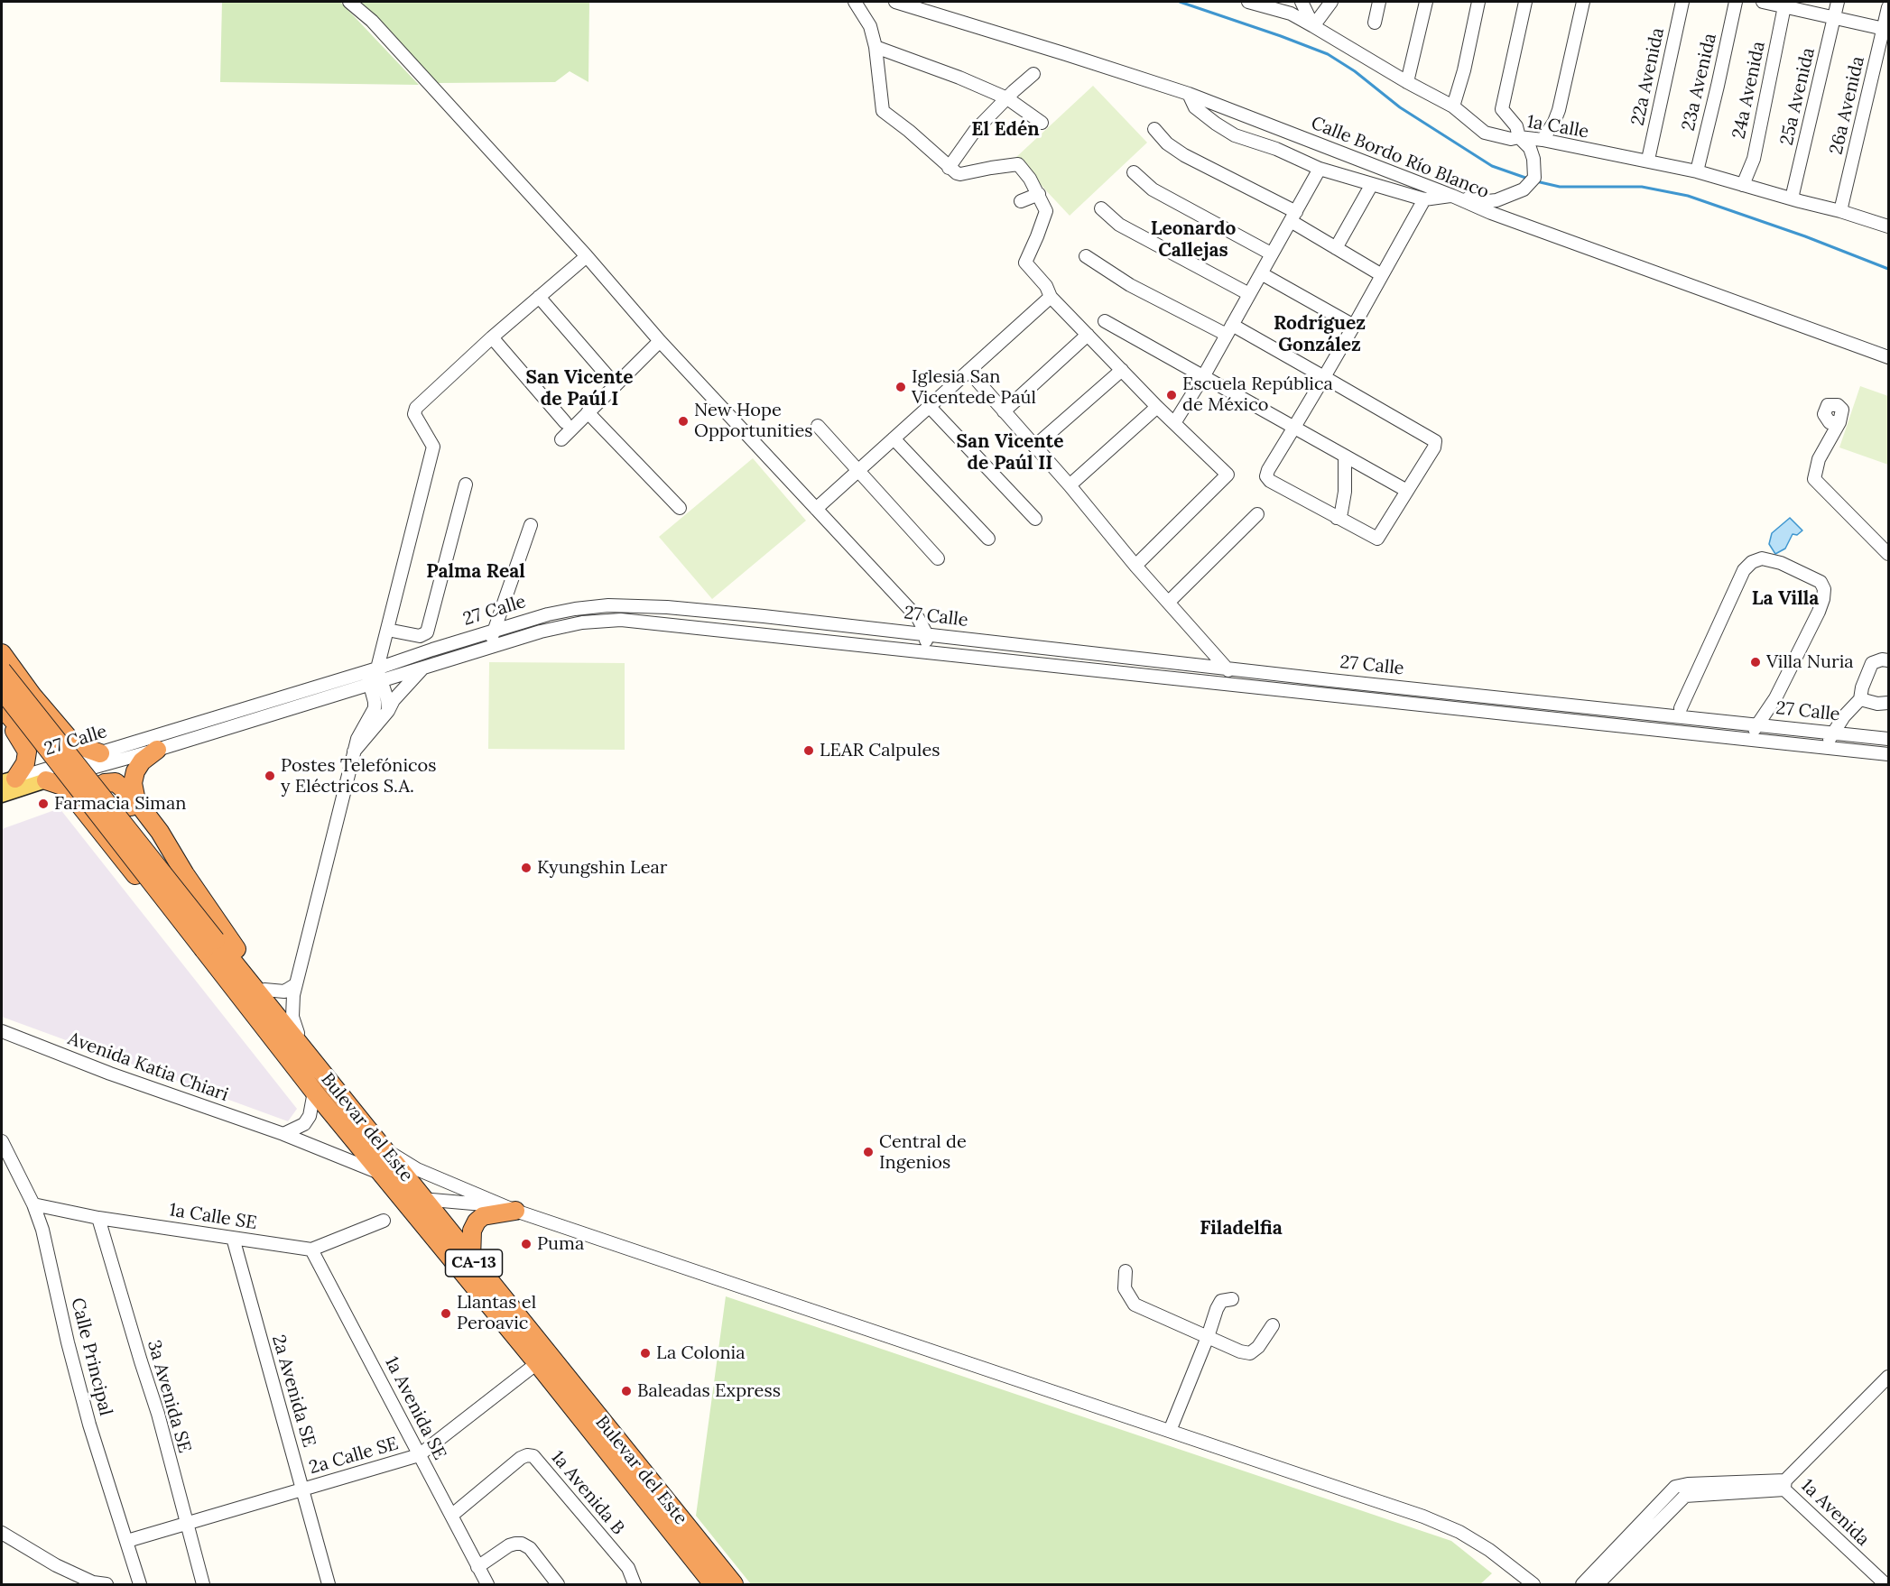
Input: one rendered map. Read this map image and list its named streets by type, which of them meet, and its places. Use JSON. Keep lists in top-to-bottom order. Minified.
{"streets":{"highway":["Bulevar del Este","CA-13"],"main road":["27 Calle"],"street":["22a Avenida","23a Avenida","24a Avenida","25a Avenida","26a Avenida","1a Calle","Calle Bordo Río Blanco","Avenida Katia Chiari","1a Calle SE","Calle Principal","2a Avenida SE","3a Avenida SE","1a Avenida SE","2a Calle SE","1a Avenida B","1a Avenida"]},"crossings":[["22a Avenida","1a Calle"],["23a Avenida","1a Calle"],["24a Avenida","1a Calle"],["25a Avenida","1a Calle"],["26a Avenida","1a Calle"],["Avenida Katia Chiari","Bulevar del Este"],["Bulevar del Este","2a Calle SE"],["1a Calle SE","Calle Principal"],["1a Calle SE","2a Avenida SE"],["1a Calle SE","3a Avenida SE"],["1a Calle SE","1a Avenida SE"],["Calle Principal","2a Calle SE"],["2a Avenida SE","2a Calle SE"],["3a Avenida SE","2a Calle SE"],["1a Avenida SE","2a Calle SE"],["1a Avenida SE","1a Avenida B"]],"districts":["El Edén","Leonardo Callejas","Rodríguez González","San Vicente de Paúl I","San Vicente de Paúl II","Palma Real","La Villa","Filadelfia"],"places":["Iglesia San Vicentede Paúl","Escuela República de México","New Hope Opportunities","Villa Nuria","LEAR Calpules","Postes Telefónicos y Eléctricos S.A.","Farmacia Siman","Kyungshin Lear","Central de Ingenios","Puma","Llantas el Peroavic","La Colonia","Baleadas Express"]}
